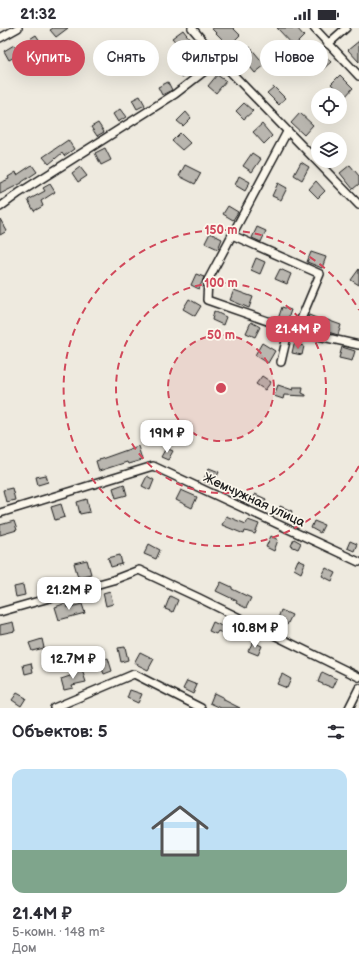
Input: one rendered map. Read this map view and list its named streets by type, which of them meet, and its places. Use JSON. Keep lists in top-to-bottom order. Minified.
{"streets":{"street":["Жемчужная улица"]},"page":{"status":"21:32","chip":["Купить","Снять","Фильтры","Новое"],"price":["21.4M ₽","19M ₽","21.2M ₽","10.8M ₽","12.7M ₽"],"heading":"Объектов: 5","list":[{"name":"21.4M ₽","note":"5-комн. · 148 m² · Дом"}]},"rings":["150 m","100 m","50 m"]}
